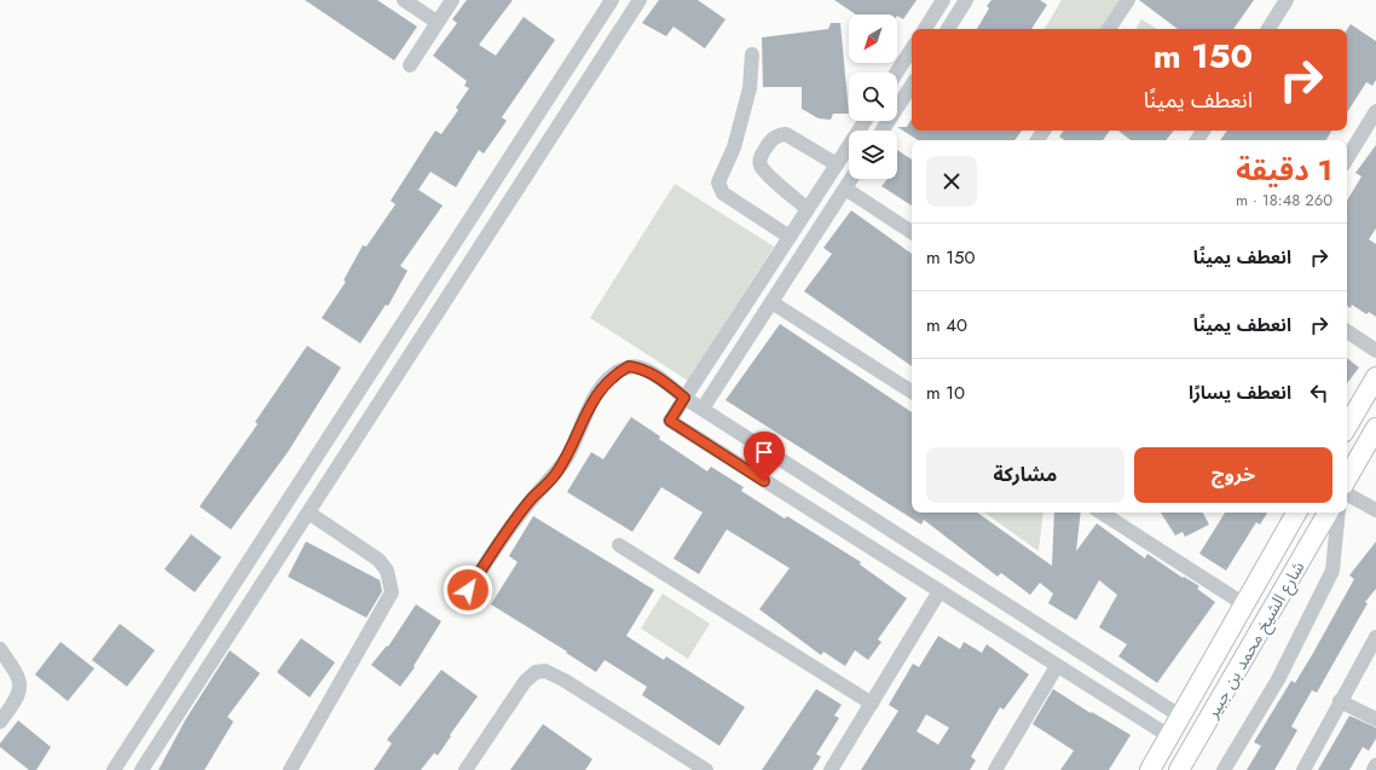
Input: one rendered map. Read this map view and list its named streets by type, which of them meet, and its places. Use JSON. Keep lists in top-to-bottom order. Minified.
{"streets":{"main road":["شارع الشيخ محمد بن جبير"]},"north":"bottom left","page":{"turn":["150 m","انعطف يمينًا"],"heading":["1 دقيقة","260 m · 18:48"],"list":[{"name":"انعطف يمينًا","value":"150 m"},{"name":"انعطف يمينًا","value":"40 m"},{"name":"انعطف يسارًا","value":"10 m"}],"buttons":["خروج","مشاركة"]}}
